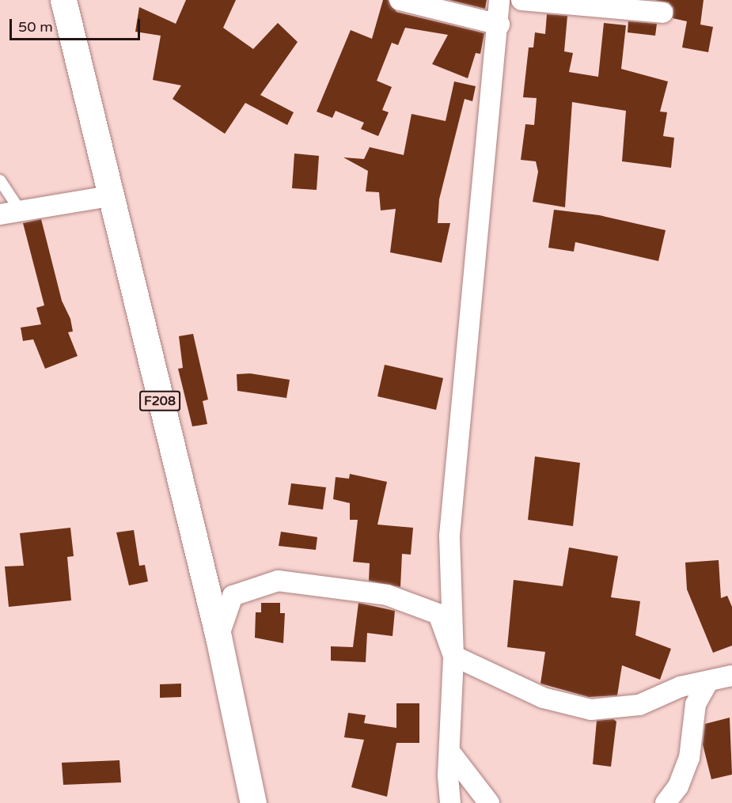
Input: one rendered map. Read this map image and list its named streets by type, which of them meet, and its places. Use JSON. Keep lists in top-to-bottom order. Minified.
{"streets":{"main road":["F208"]},"scale_bar":"50 m"}
